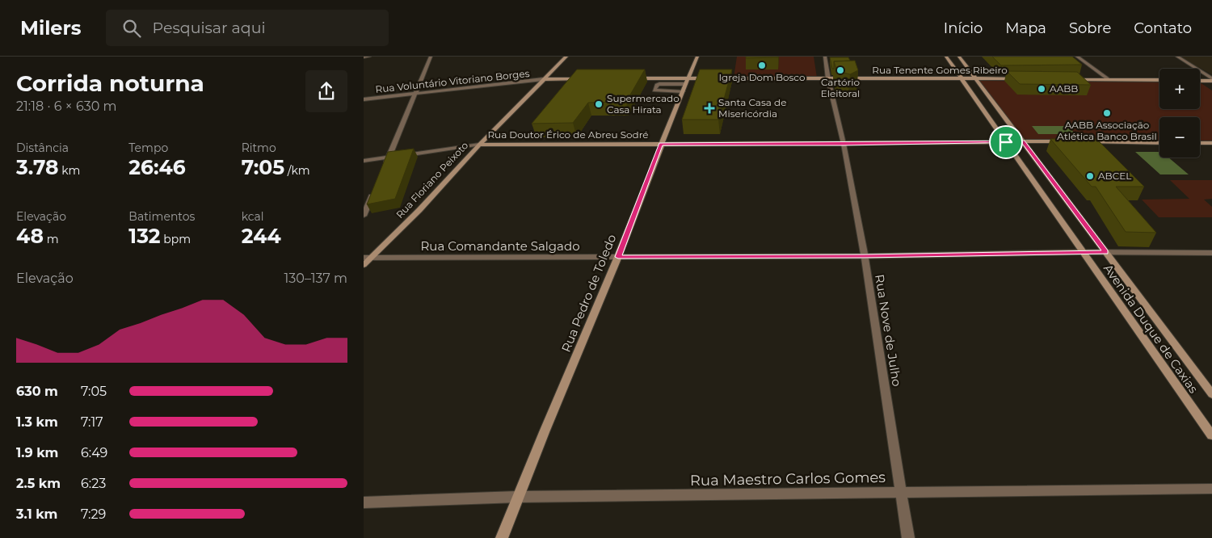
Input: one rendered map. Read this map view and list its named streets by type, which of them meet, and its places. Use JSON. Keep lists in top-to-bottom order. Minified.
{"streets":{"main road":["Rua Tenente Gomes Ribeiro","Rua Doutor Érico de Abreu Sodré","Rua Floriano Peixoto","Rua Pedro de Toledo","Avenida Duque de Caxias"],"street":["Rua Voluntário Vitoriano Borges","Rua Comandante Salgado","Rua Nove de Julho","Rua Maestro Carlos Gomes"]},"crossings":[["Rua Tenente Gomes Ribeiro","Avenida Duque de Caxias"],["Rua Tenente Gomes Ribeiro","Rua Nove de Julho"],["Rua Voluntário Vitoriano Borges","Rua Floriano Peixoto"],["Rua Doutor Érico de Abreu Sodré","Rua Floriano Peixoto"],["Rua Doutor Érico de Abreu Sodré","Rua Pedro de Toledo"],["Rua Doutor Érico de Abreu Sodré","Avenida Duque de Caxias"],["Rua Doutor Érico de Abreu Sodré","Rua Nove de Julho"],["Rua Floriano Peixoto","Rua Comandante Salgado"],["Rua Comandante Salgado","Rua Pedro de Toledo"],["Rua Comandante Salgado","Avenida Duque de Caxias"],["Rua Comandante Salgado","Rua Nove de Julho"],["Rua Pedro de Toledo","Rua Maestro Carlos Gomes"],["Rua Nove de Julho","Rua Maestro Carlos Gomes"]],"places":{"other":["Igreja Dom Bosco","Cartório Eleitoral","AABB","Supermercado Casa Hirata","AABB Associação Atlética Banco Brasil","ABCEL"],"health":["Santa Casa de Misericórdia"]},"page":{"header":"Milers","search":"Pesquisar aqui","nav":["Início","Mapa","Sobre","Contato"],"heading":["Corrida noturna","21:18 · 6 × 630 m"],"map_buttons":["+","−"],"stats":[["Distância","3.78 km"],["Tempo","26:46"],["Ritmo","7:05 /km"],["Elevação","48 m"],["Batimentos","132 bpm"],["kcal","244"]],"chart":["Elevação","130–137 m"],"list":[{"name":"630 m","note":"7:05"},{"name":"1.3 km","note":"7:17"},{"name":"1.9 km","note":"6:49"},{"name":"2.5 km","note":"6:23"},{"name":"3.1 km","note":"7:29"}]}}
